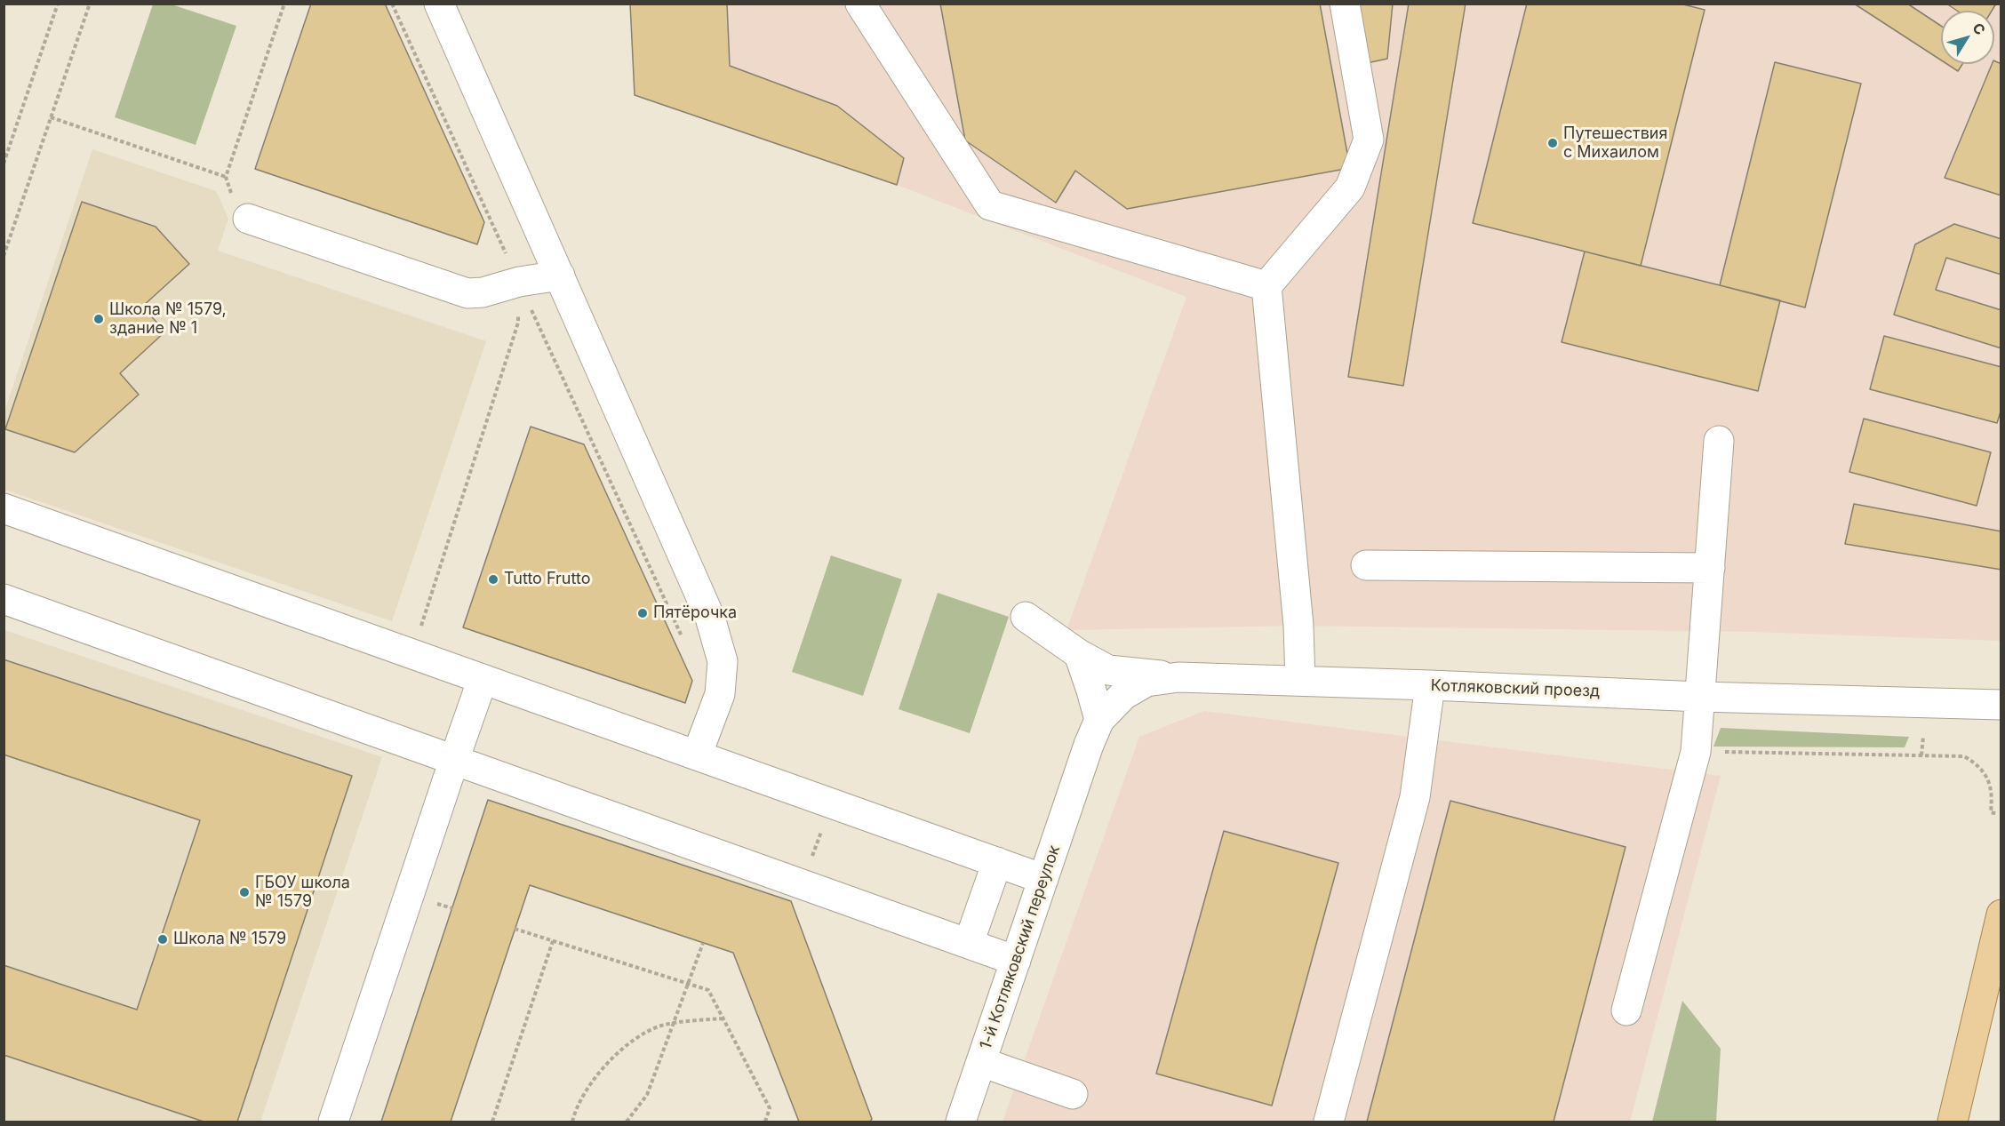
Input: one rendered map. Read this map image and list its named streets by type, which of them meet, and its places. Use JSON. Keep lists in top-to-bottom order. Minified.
{"streets":{"street":["Котляковский проезд","1-й Котляковский переулок"]},"crossings":[["Котляковский проезд","1-й Котляковский переулок"]],"places":["Путешествия с Михаилом","Школа № 1579, здание № 1","Tutto Frutto","Пятёрочка","ГБОУ школа № 1579","Школа № 1579"],"north":"top right"}
